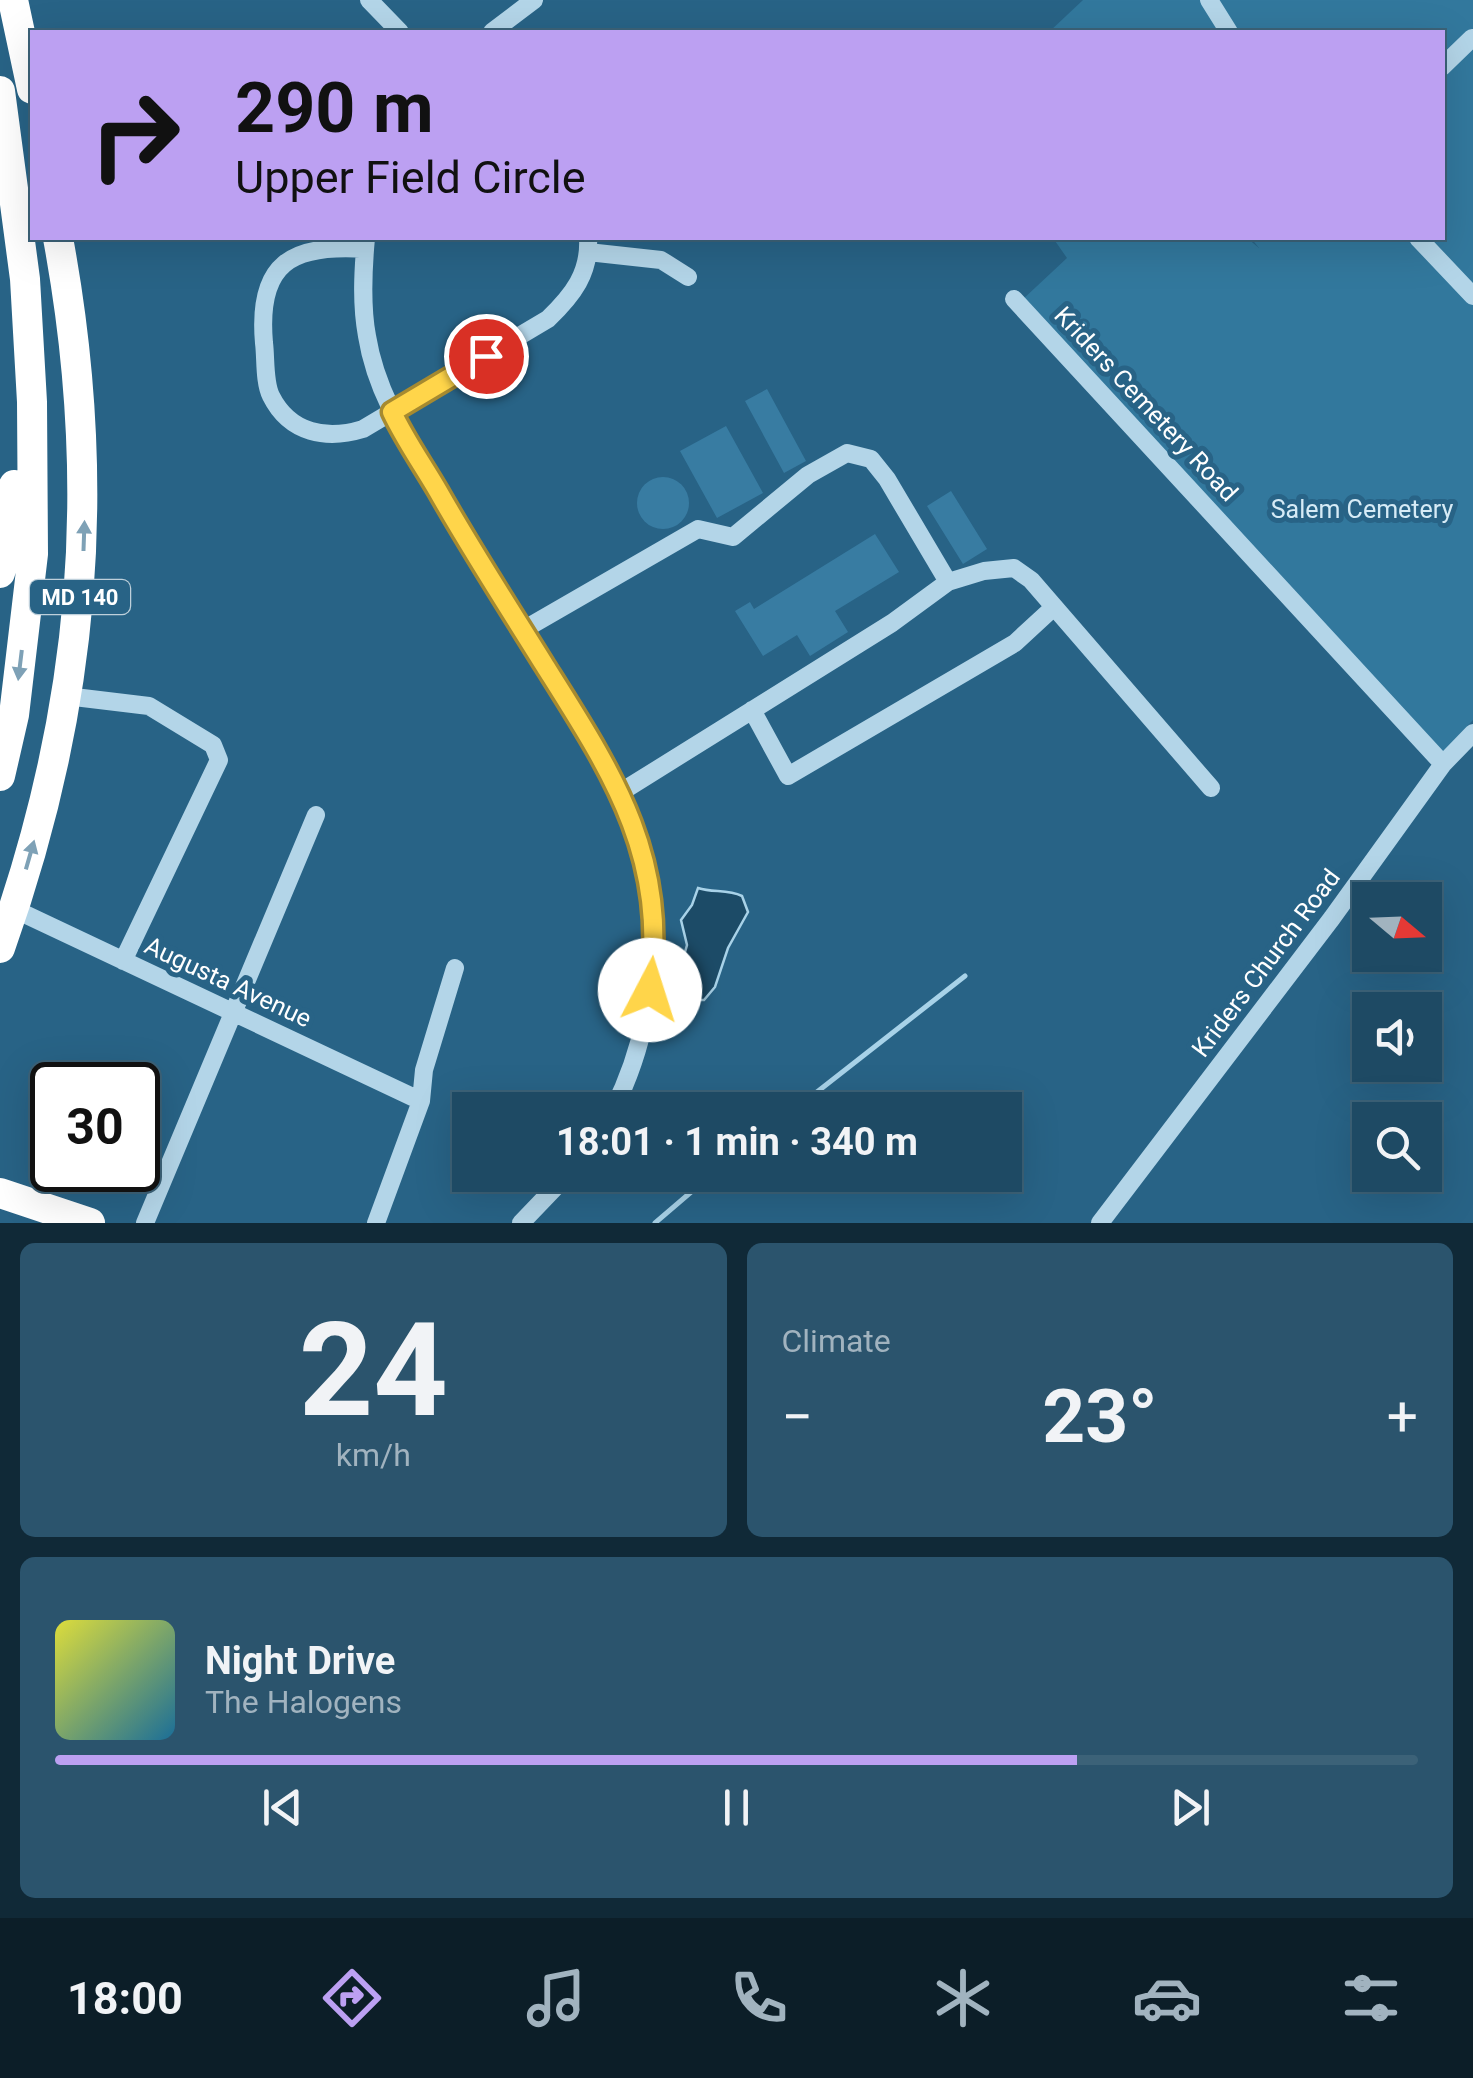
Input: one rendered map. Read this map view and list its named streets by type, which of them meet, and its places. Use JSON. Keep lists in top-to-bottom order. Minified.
{"streets":{"highway":["MD 140"],"street":["Kriders Cemetery Road","Kriders Church Road","Augusta Avenue"]},"crossings":[["Kriders Cemetery Road","Kriders Church Road"],["MD 140","Augusta Avenue"]],"parks":["Salem Cemetery"],"north":"right","page":{"turn":["290 m","Upper Field Circle"],"limit":"30","trip":"18:01 · 1 min · 340 m","tile":[["24","km/h"],"Climate"],"heat":["−","23°","+"],"song":["Night Drive","The Halogens"],"tabs":"18:00"}}
